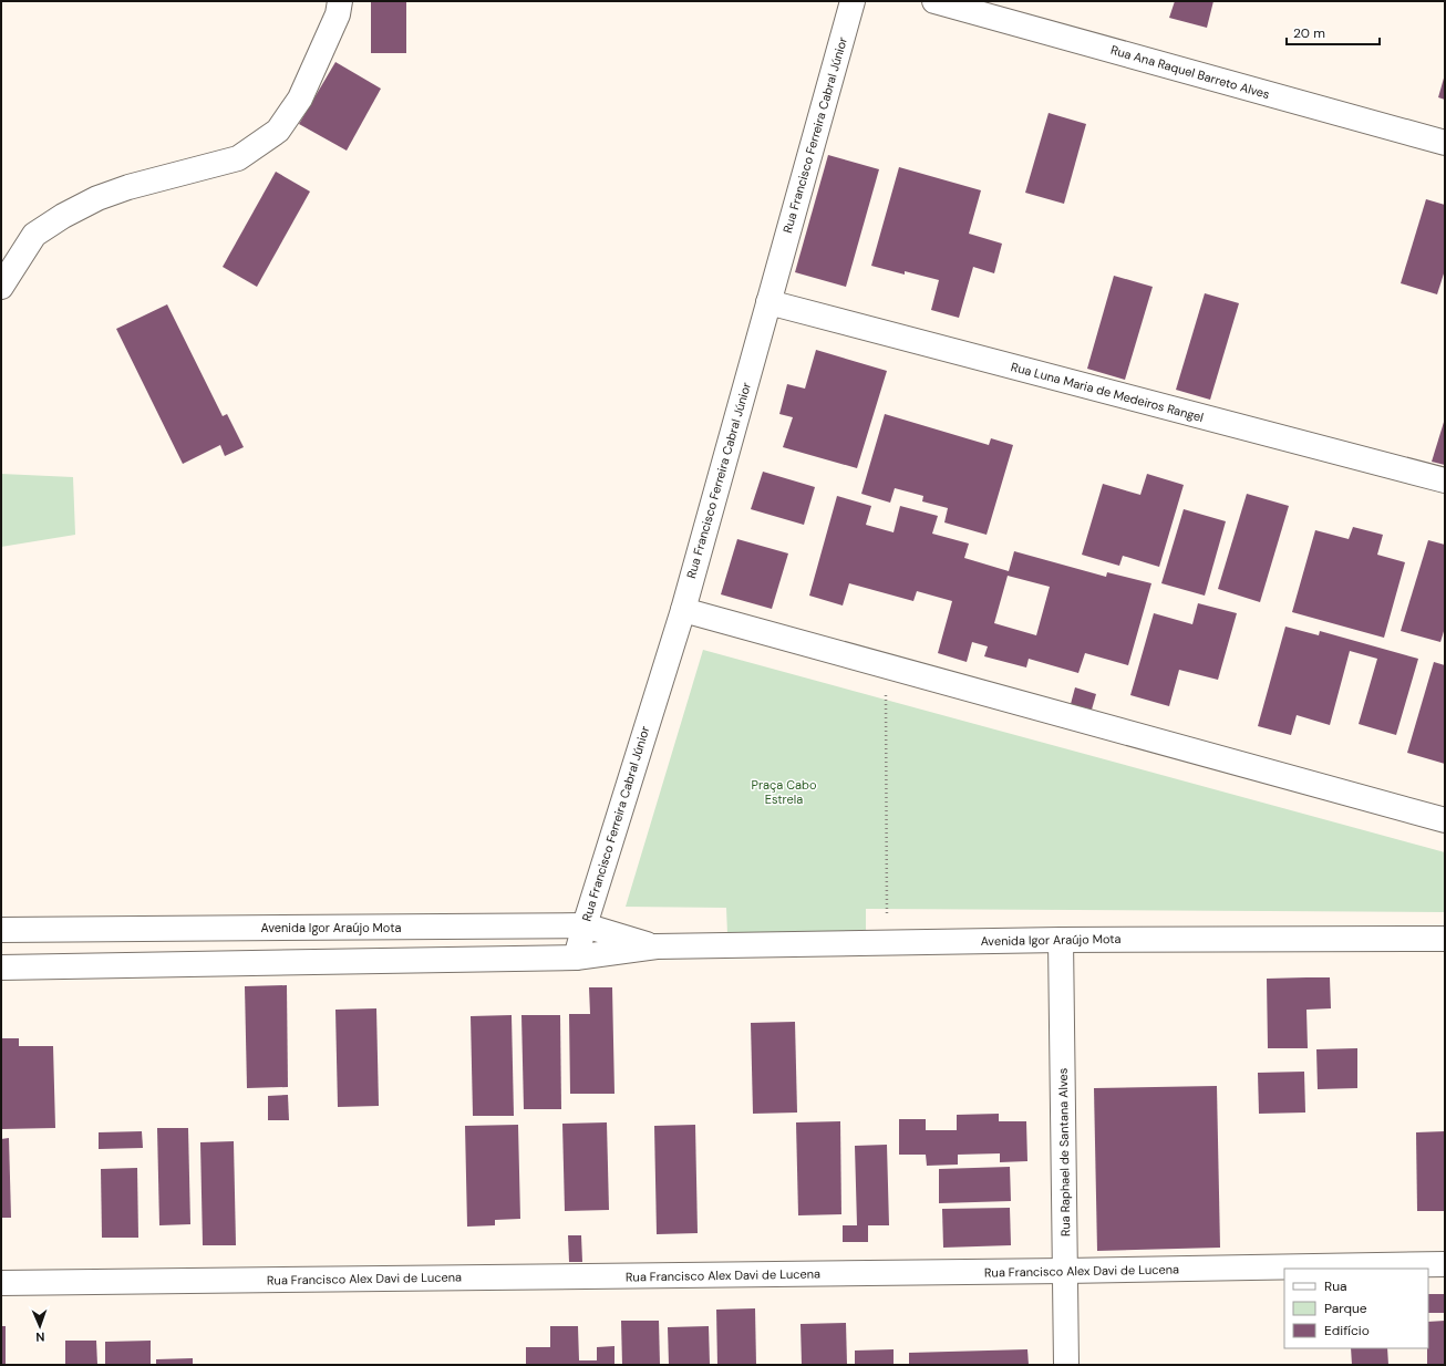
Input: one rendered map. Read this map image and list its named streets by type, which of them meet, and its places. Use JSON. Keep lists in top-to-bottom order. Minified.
{"streets":{"street":["Rua Ana Raquel Barreto Alves","Rua Francisco Ferreira Cabral Júnior","Rua Luna Maria de Medeiros Rangel","Avenida Igor Araújo Mota","Rua Raphael de Santana Alves","Rua Francisco Alex Davi de Lucena"]},"crossings":[["Rua Francisco Ferreira Cabral Júnior","Rua Luna Maria de Medeiros Rangel"],["Rua Francisco Ferreira Cabral Júnior","Avenida Igor Araújo Mota"],["Avenida Igor Araújo Mota","Rua Raphael de Santana Alves"],["Rua Raphael de Santana Alves","Rua Francisco Alex Davi de Lucena"]],"parks":["Praça Cabo Estrela"],"legend":["Rua","Parque","Edifício"],"scale_bar":"20 m","north":"bottom"}
